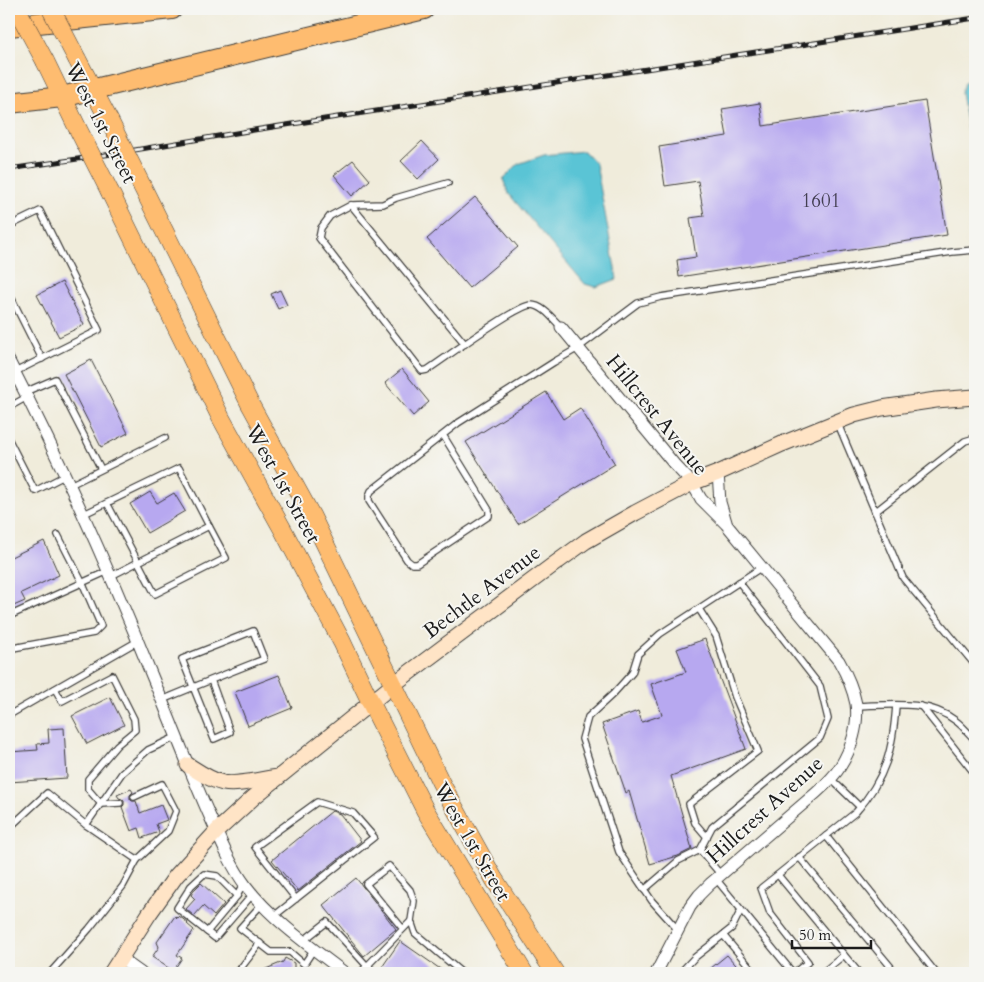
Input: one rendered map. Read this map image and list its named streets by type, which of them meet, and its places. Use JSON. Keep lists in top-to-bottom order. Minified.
{"streets":{"main road":["West 1st Street"],"street":["Hillcrest Avenue","Bechtle Avenue"]},"crossings":[["West 1st Street","Bechtle Avenue"],["Hillcrest Avenue","Bechtle Avenue"]],"house_numbers":["1601"],"scale_bar":"50 m"}
